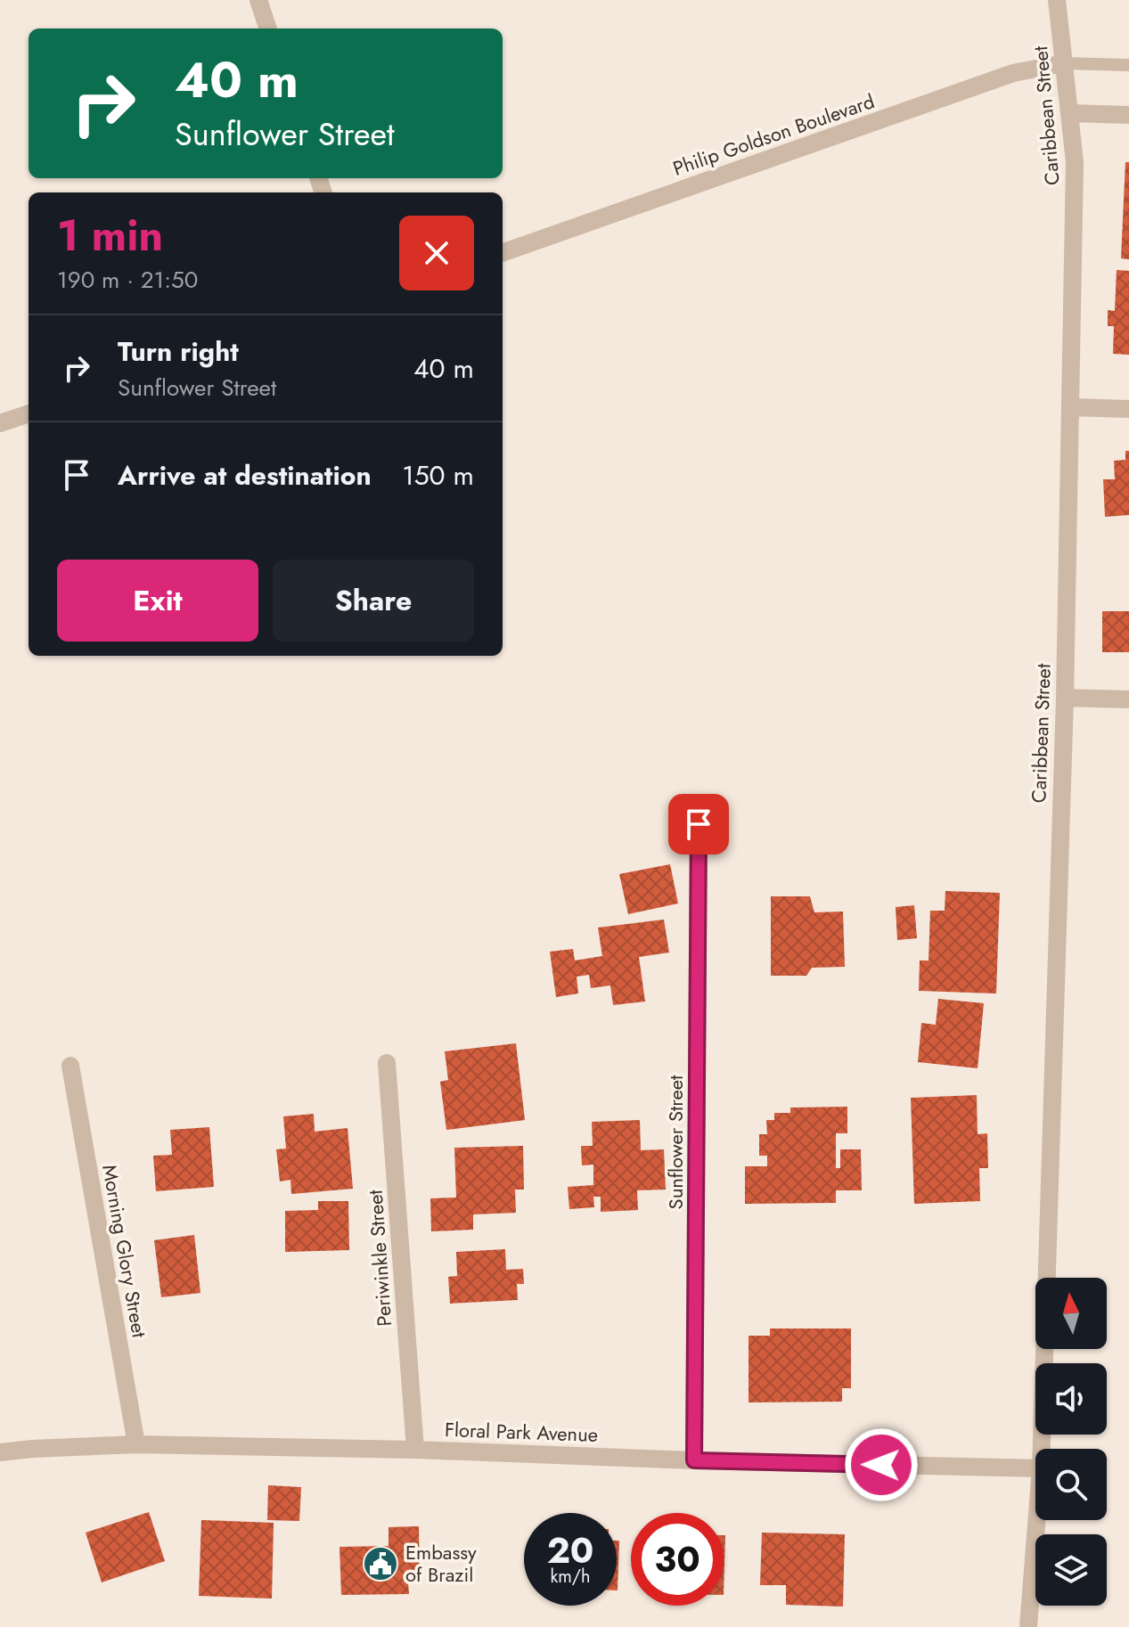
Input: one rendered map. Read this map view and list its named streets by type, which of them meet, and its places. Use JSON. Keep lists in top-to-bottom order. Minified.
{"streets":{"street":["Caribbean Street","Philip Goldson Boulevard","Sunflower Street","Morning Glory Street","Periwinkle Street","Floral Park Avenue"]},"crossings":[["Caribbean Street","Philip Goldson Boulevard"],["Sunflower Street","Floral Park Avenue"],["Morning Glory Street","Floral Park Avenue"],["Periwinkle Street","Floral Park Avenue"]],"places":{"public building":["Embassy of Brazil"]},"north":"top","page":{"turn":["40 m","Sunflower Street"],"heading":["1 min","190 m · 21:50"],"list":[{"name":"Turn right","note":"Sunflower Street","value":"40 m"},{"name":"Arrive at destination","value":"150 m"}],"buttons":["Exit","Share"],"speed":"20 km/h","limit":"30"}}
